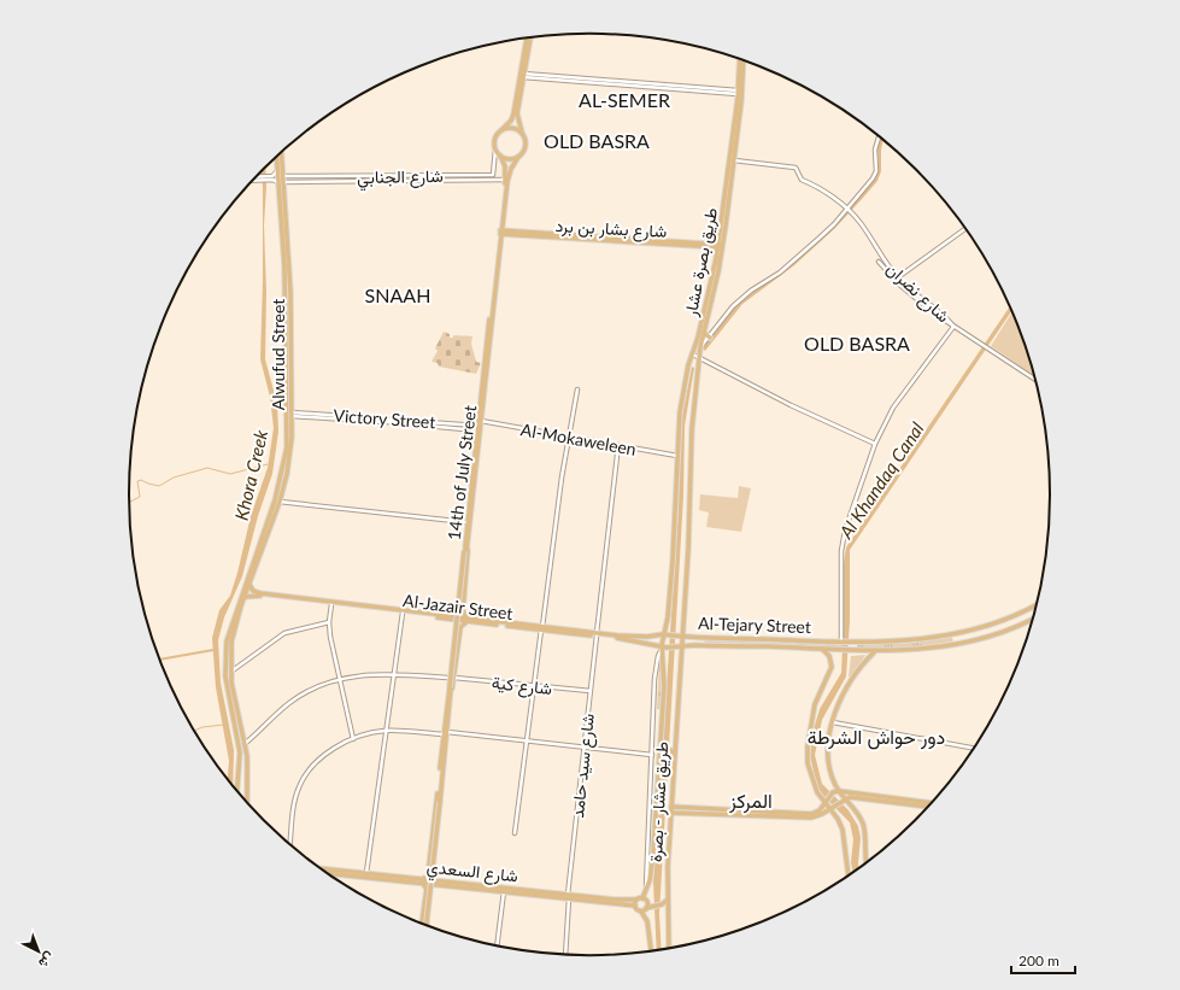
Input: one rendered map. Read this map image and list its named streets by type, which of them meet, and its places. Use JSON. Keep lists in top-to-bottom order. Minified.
{"streets":{"main road":["شارع بشار بن برد","طريق بصرة عشار","Alwufud Street","14th of July Street","Al-Jazair Street","Al-Tejary Street","طريق عشار - بصرة","شارع السعدي"],"street":["شارع الجنابي","شارع نضران","Victory Street","Al-Mokaweleen","شارع كية","شارع سيد حامد"]},"crossings":[["شارع الجنابي","Alwufud Street"],["شارع الجنابي","14th of July Street"],["شارع بشار بن برد","طريق بصرة عشار"],["شارع بشار بن برد","14th of July Street"],["شارع بشار بن برد","طريق عشار - بصرة"],["طريق بصرة عشار","Al-Mokaweleen"],["طريق بصرة عشار","Al-Jazair Street"],["طريق بصرة عشار","Al-Tejary Street"],["طريق بصرة عشار","طريق عشار - بصرة"],["Alwufud Street","Victory Street"],["Alwufud Street","Al-Jazair Street"],["Victory Street","14th of July Street"],["Al-Mokaweleen","14th of July Street"],["Al-Mokaweleen","شارع سيد حامد"],["Al-Jazair Street","Al-Tejary Street"],["Al-Jazair Street","شارع سيد حامد"],["Al-Tejary Street","طريق عشار - بصرة"],["شارع كية","شارع سيد حامد"],["شارع سيد حامد","شارع السعدي"]],"districts":["AL-SEMER","OLD BASRA","SNAAH","OLD BASRA","دور حواش الشرطة","المركز"],"water":["Khora Creek","Al Khandaq Canal"],"scale_bar":"200 m","north":"bottom right"}
